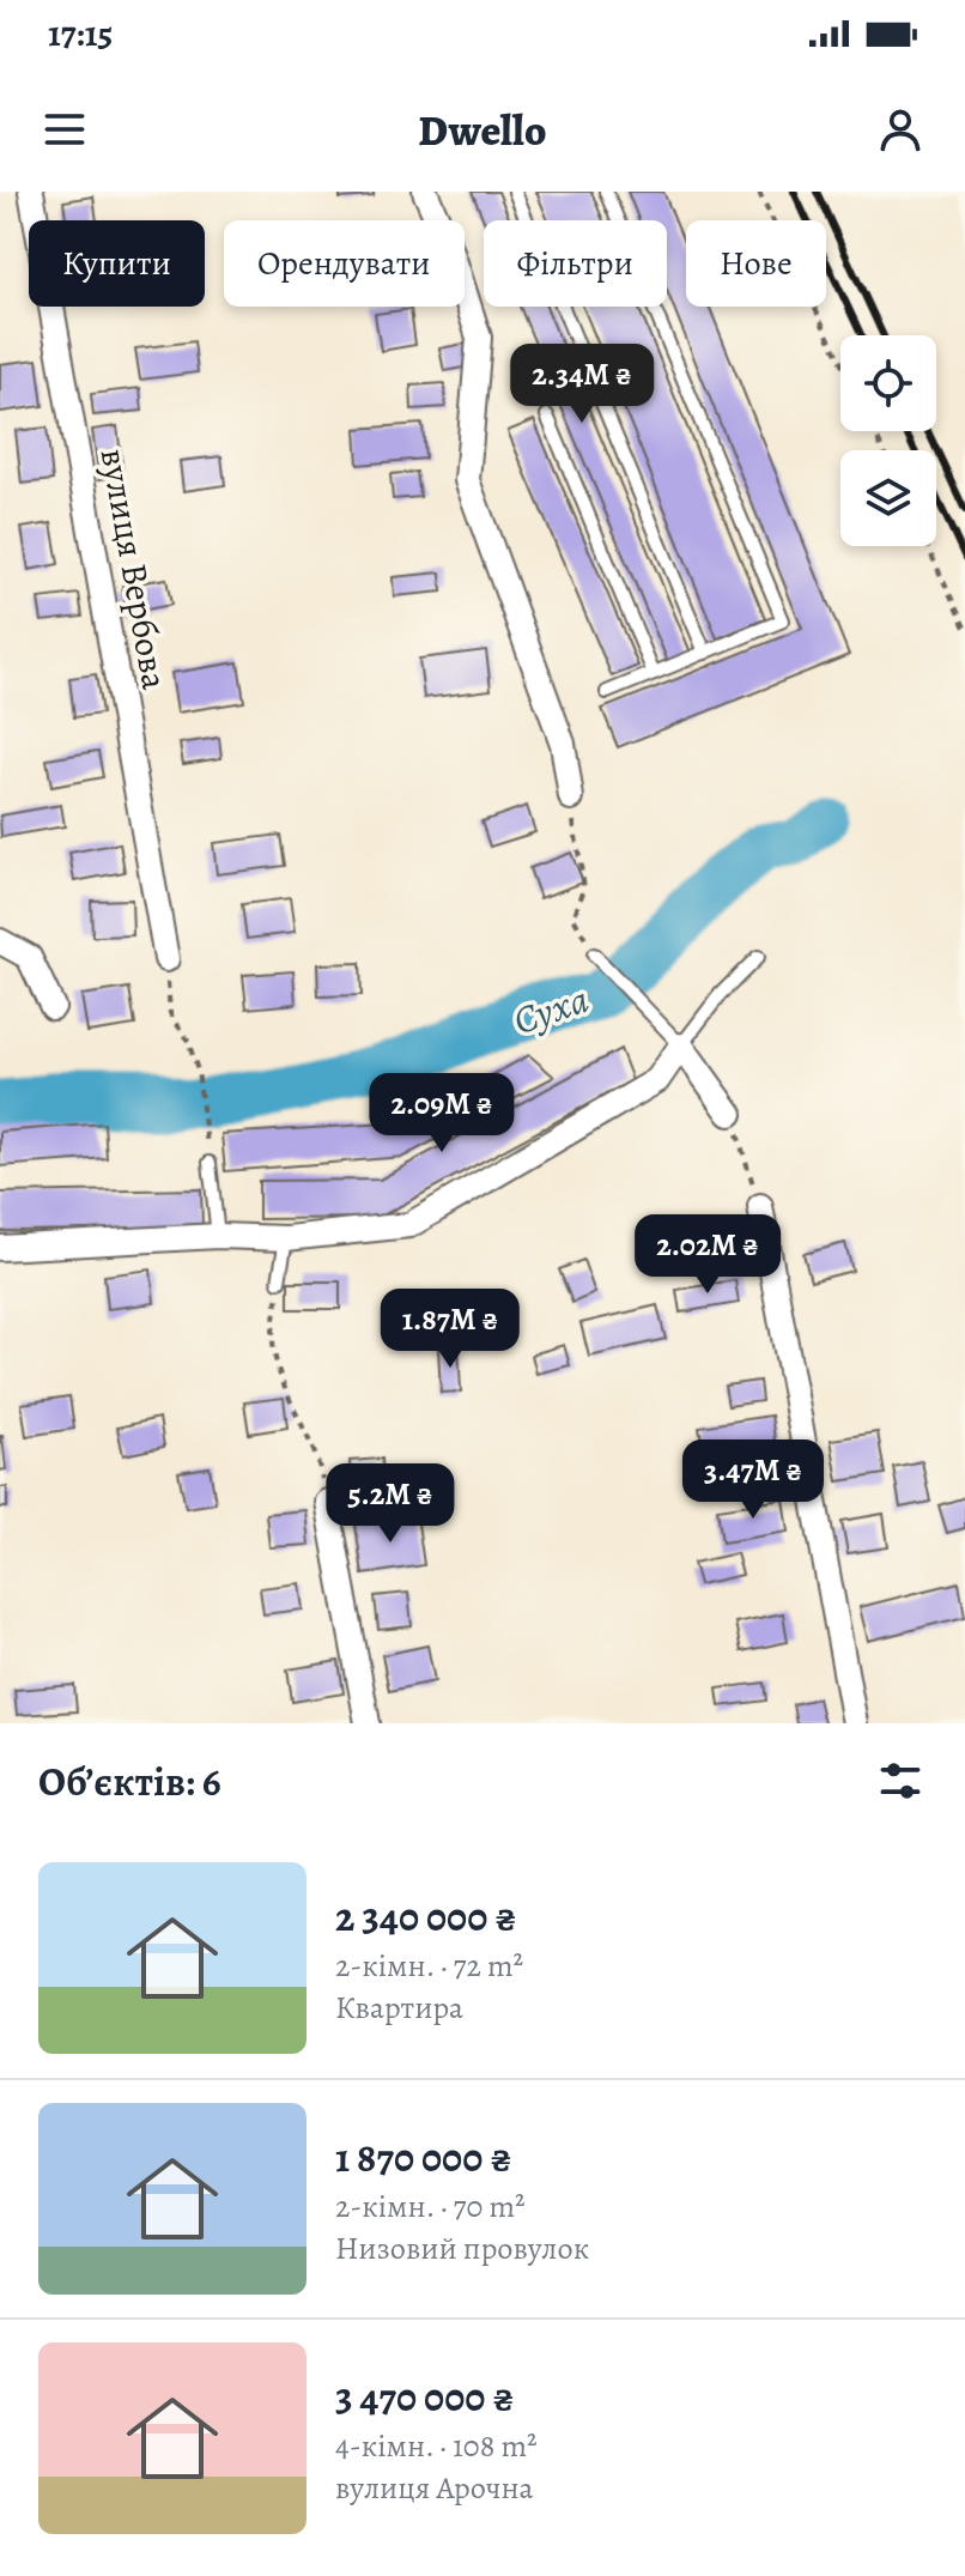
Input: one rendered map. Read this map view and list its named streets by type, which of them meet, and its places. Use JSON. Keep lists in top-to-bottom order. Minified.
{"streets":{"street":["вулиця Вербова"]},"water":["Суха"],"page":{"status":"17:15","header":"Dwello","chip":["Купити","Орендувати","Фільтри","Нове"],"price":["2.34M ₴","2.09M ₴","2.02M ₴","1.87M ₴","3.47M ₴","5.2M ₴"],"heading":"Об’єктів: 6","list":[{"name":"2 340 000 ₴","note":"2-кімн. · 72 m² · Квартира"},{"name":"1 870 000 ₴","note":"2-кімн. · 70 m² · Низовий провулок"},{"name":"3 470 000 ₴","note":"4-кімн. · 108 m² · вулиця Арочна"}]}}
